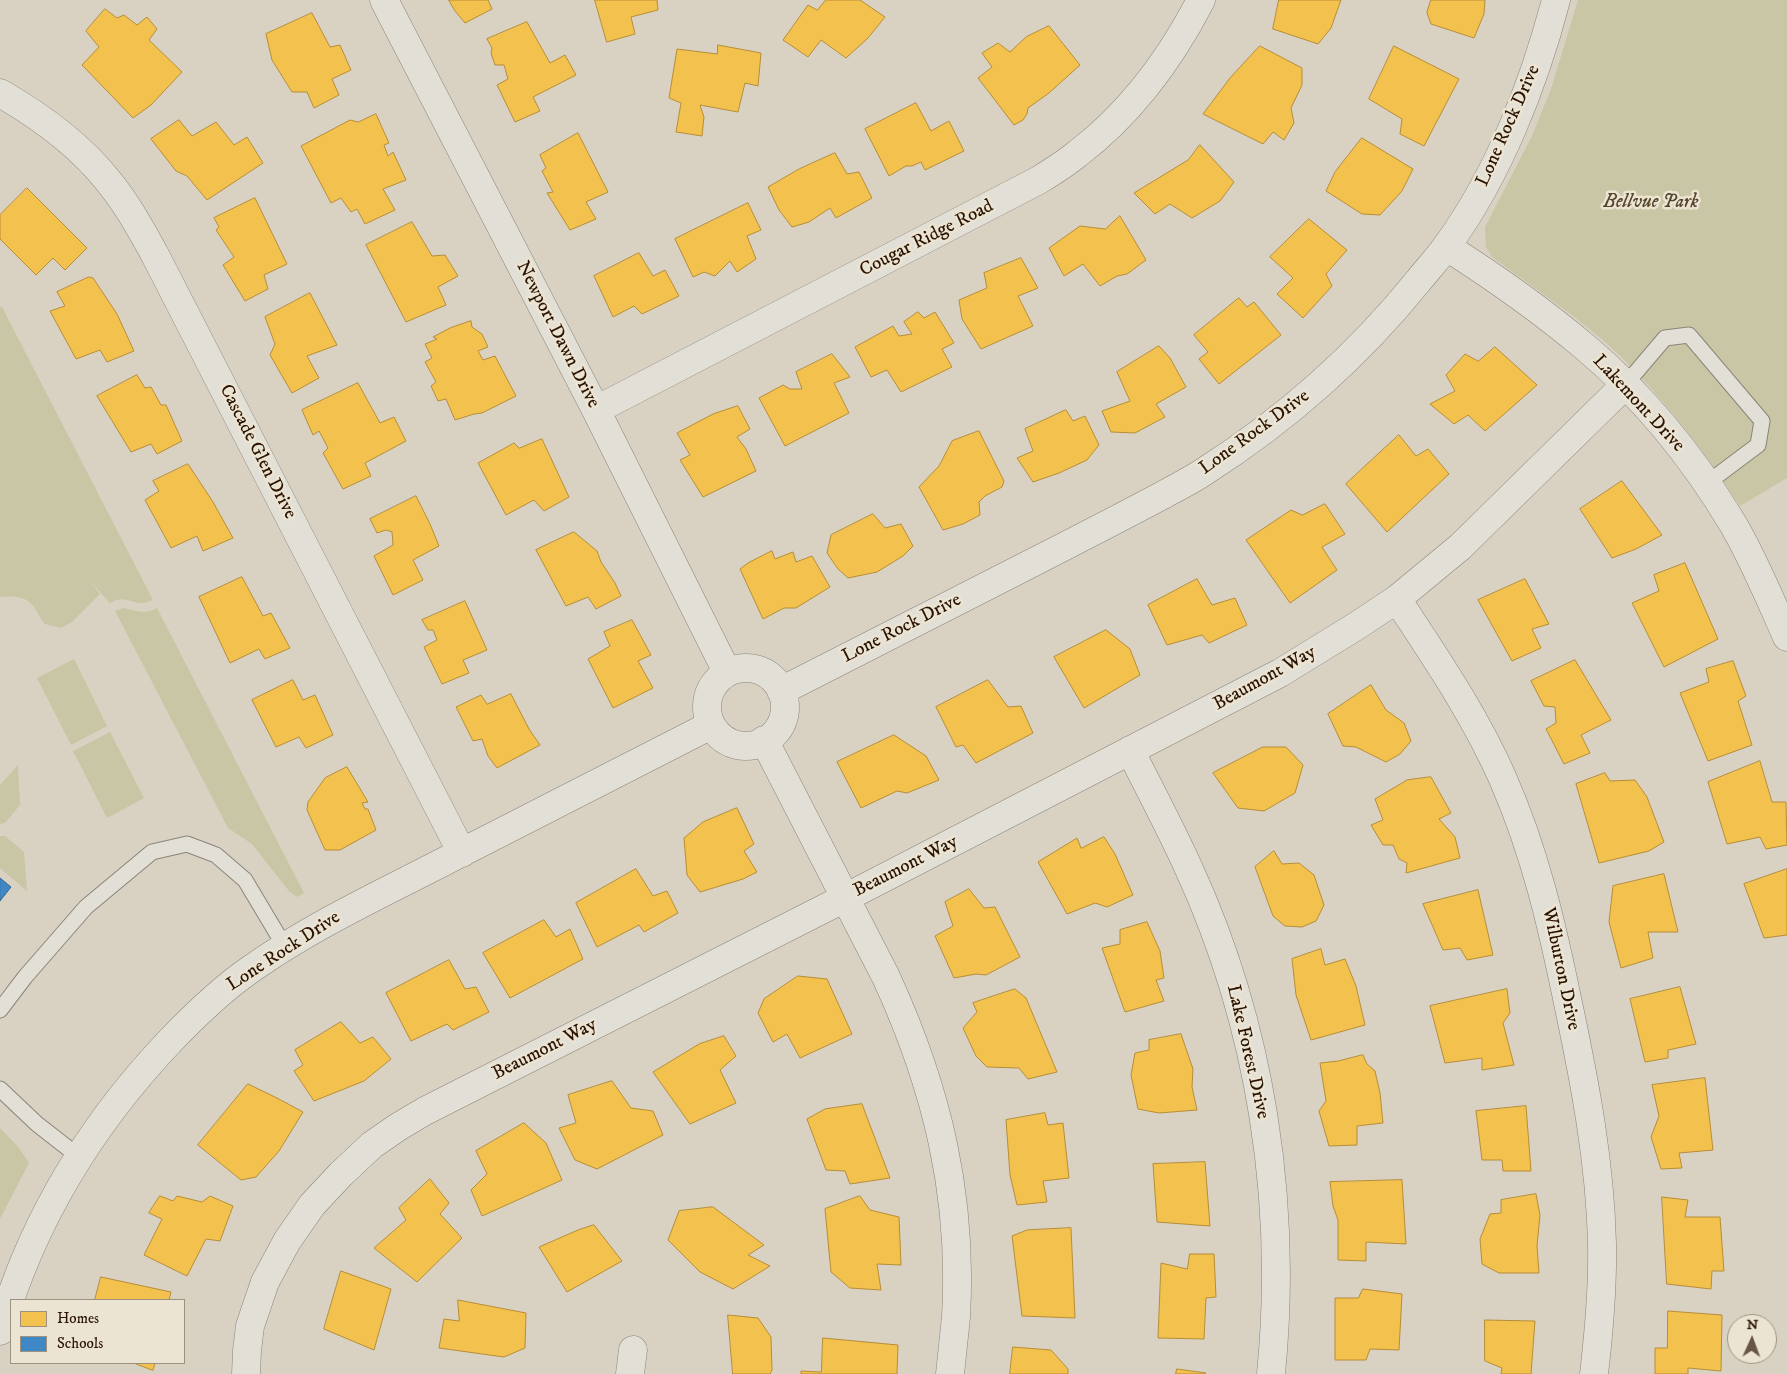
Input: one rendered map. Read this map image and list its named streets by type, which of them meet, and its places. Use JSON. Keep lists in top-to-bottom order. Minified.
{"streets":{"street":["Lone Rock Drive","Cougar Ridge Road","Newport Dawn Drive","Lakemont Drive","Cascade Glen Drive","Beaumont Way","Wilburton Drive","Lake Forest Drive"]},"crossings":[["Lone Rock Drive","Newport Dawn Drive"],["Lone Rock Drive","Lakemont Drive"],["Lone Rock Drive","Cascade Glen Drive"],["Cougar Ridge Road","Newport Dawn Drive"],["Lakemont Drive","Beaumont Way"],["Beaumont Way","Wilburton Drive"],["Beaumont Way","Lake Forest Drive"]],"parks":["Bellvue Park"],"legend":["Homes","Schools"],"north":"top"}
